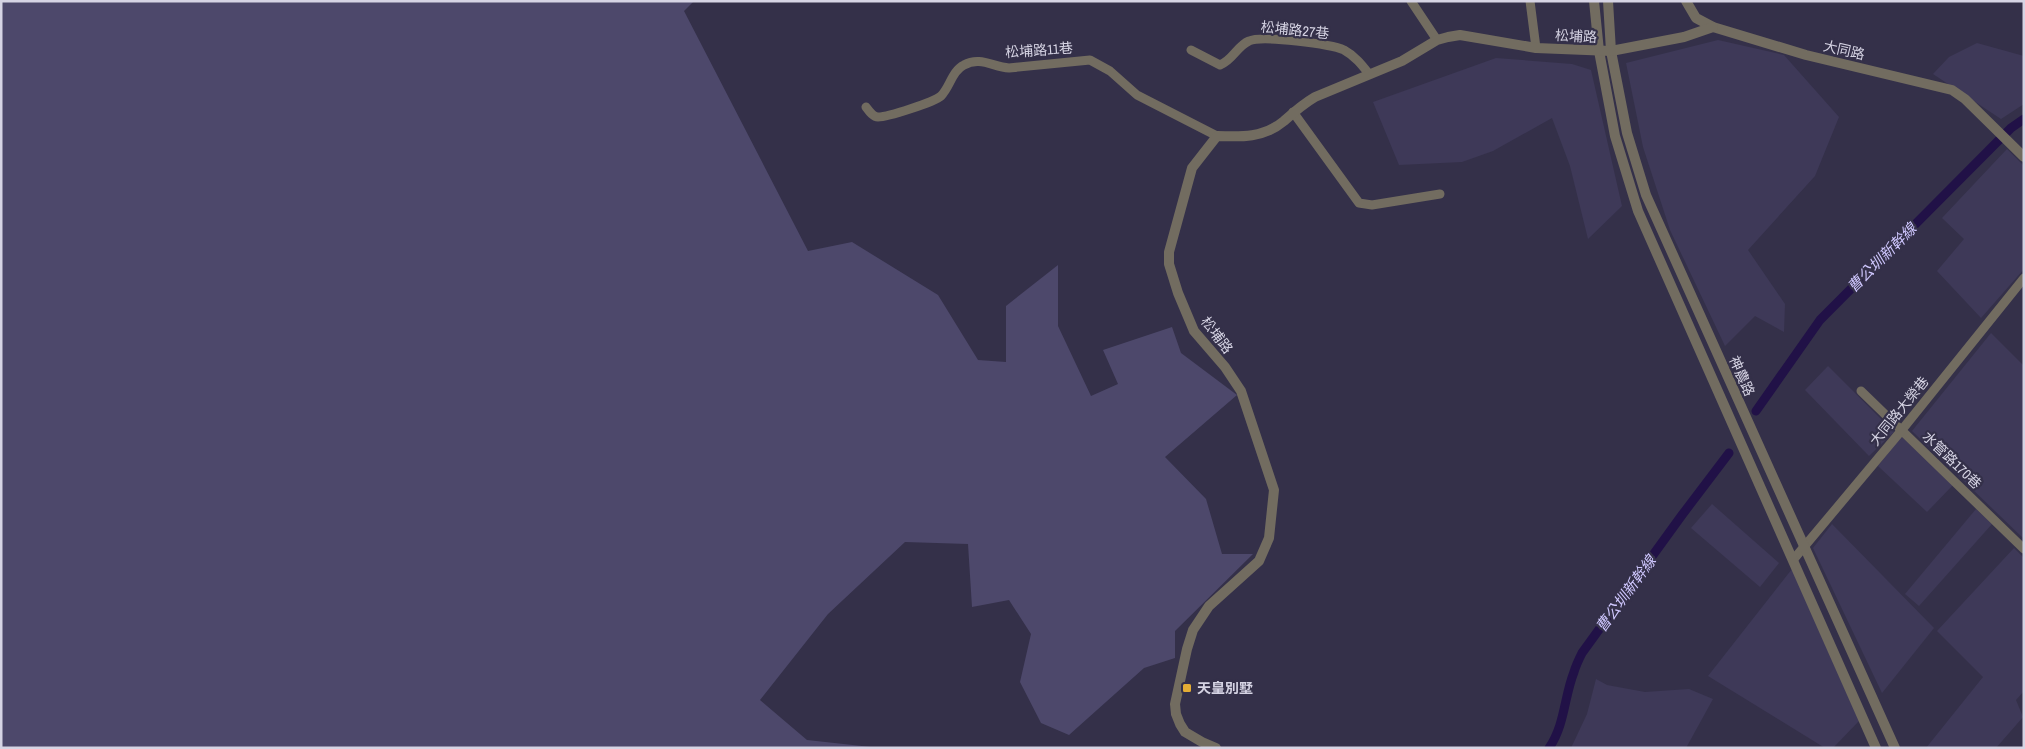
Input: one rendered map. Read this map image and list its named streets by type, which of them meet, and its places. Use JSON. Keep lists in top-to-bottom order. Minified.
{"streets":{"street":["松埔路27巷","松埔路","松埔路11巷","大同路","神農路","大同路大榮巷","水管路170巷"]},"crossings":[["松埔路27巷","松埔路"],["松埔路","松埔路11巷"],["松埔路","大同路"],["松埔路","神農路"],["神農路","大同路大榮巷"],["大同路大榮巷","水管路170巷"]],"water":["曹公圳新幹線"],"places":{"transit":["天皇別墅"]}}
